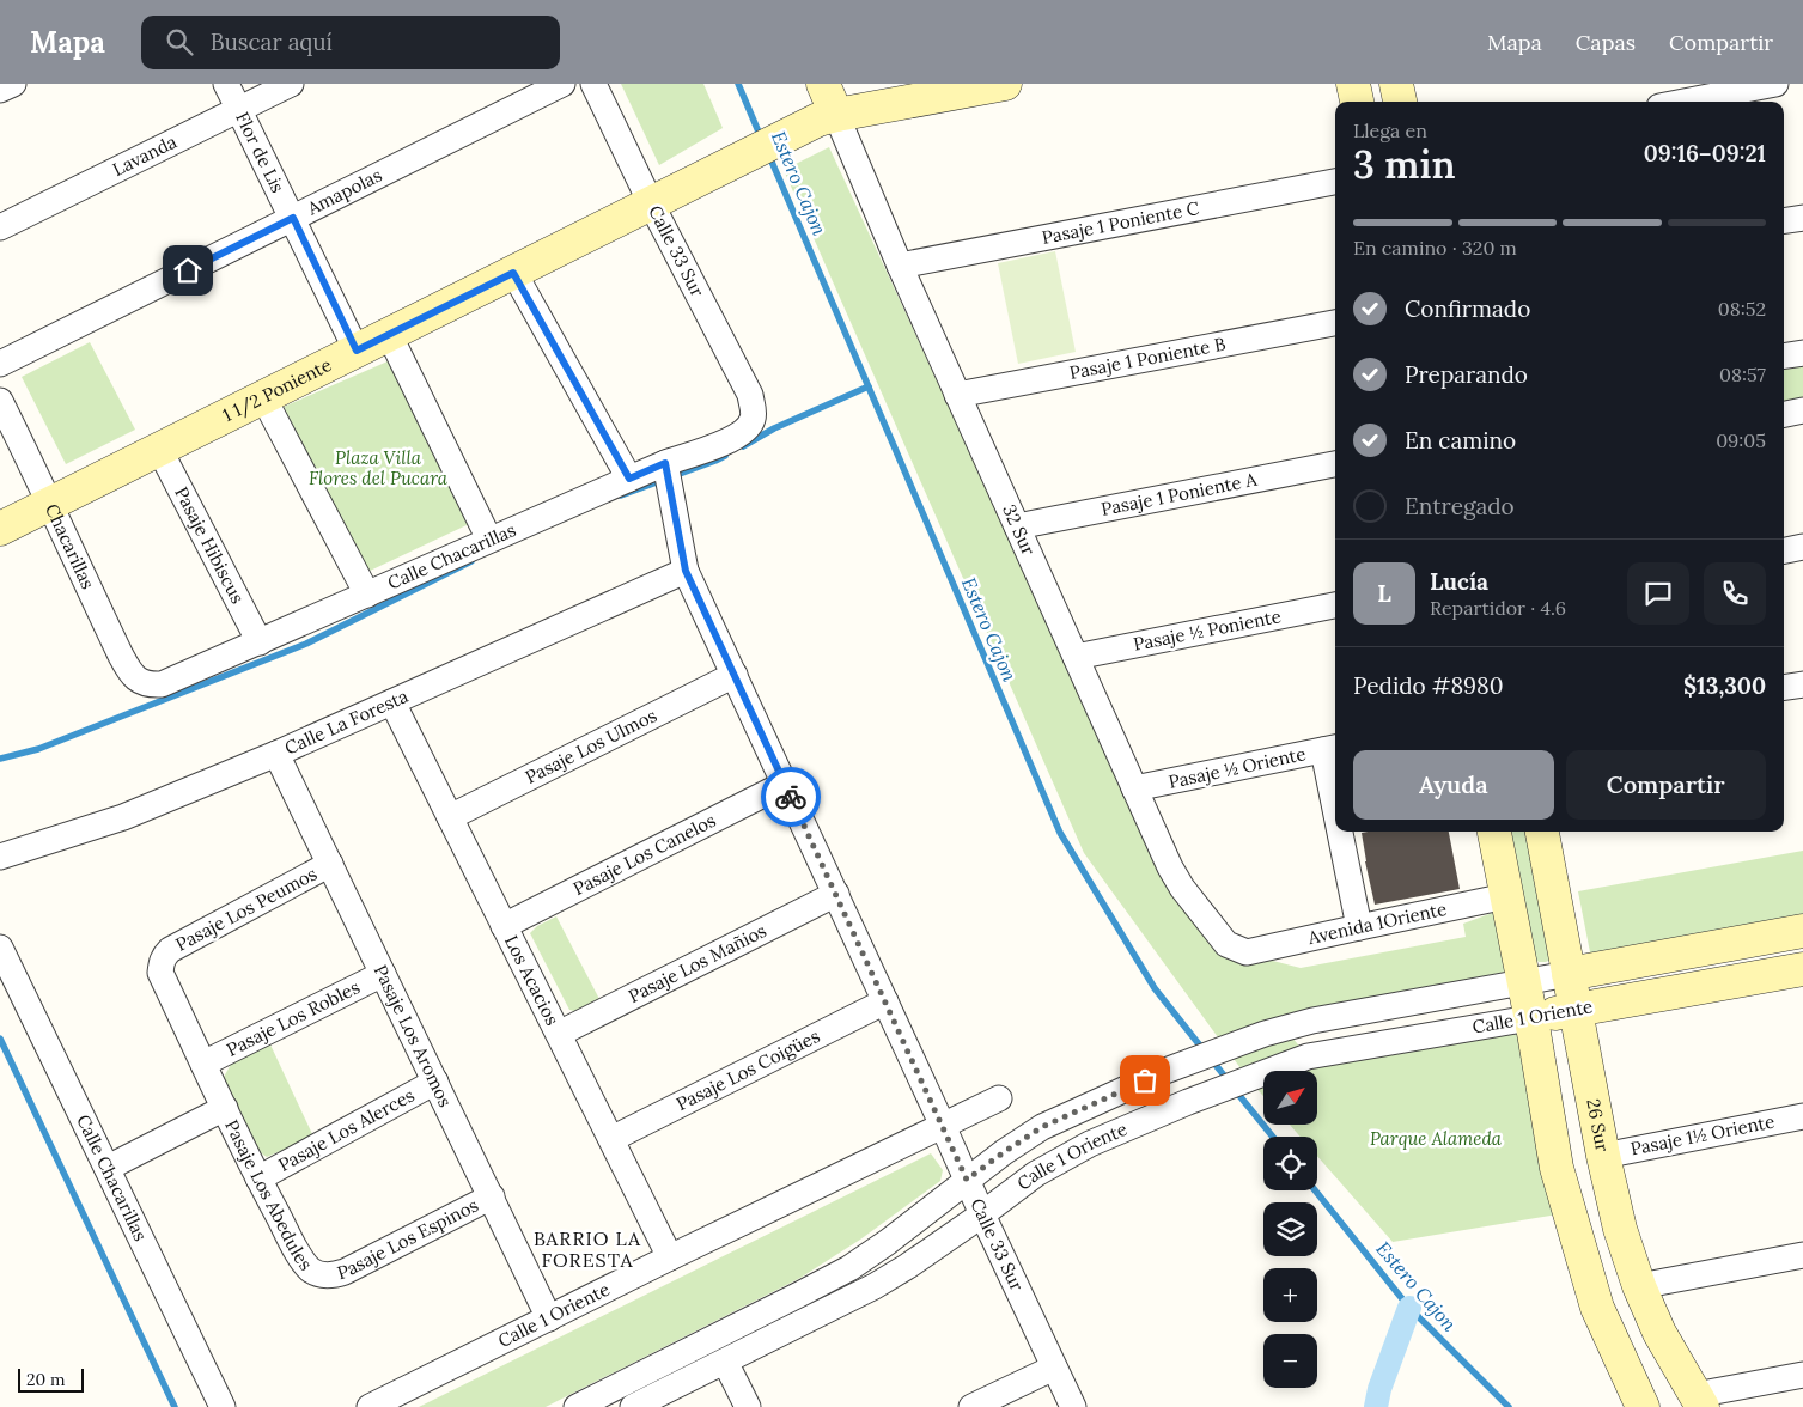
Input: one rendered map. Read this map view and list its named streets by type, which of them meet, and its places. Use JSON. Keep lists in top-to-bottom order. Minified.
{"streets":{"street":["Flor de Lis","Lavanda","Amapolas","Pasaje 1 Poniente C","Calle 33 Sur","Pasaje 1 Poniente B","1 1/2 Poniente","Pasaje 1 Poniente A","32 Sur","Pasaje Hibiscus","Chacarillas","Calle Chacarillas","Pasaje ½ Poniente","Calle La Foresta","Pasaje Los Ulmos","Pasaje ½ Oriente","Pasaje Los Canelos","Pasaje Los Peumos","Avenida 1Oriente","Pasaje Los Mañios","Los Acacios","Calle 1 Oriente","Pasaje Los Robles","Pasaje Los Aromos","Pasaje Los Coigües","26 Sur","Pasaje Los Alerces","Pasaje 1½ Oriente","Pasaje Los Abedules","Pasaje Los Espinos"]},"crossings":[["Flor de Lis","Lavanda"],["Flor de Lis","Amapolas"],["Flor de Lis","1 1/2 Poniente"],["Pasaje 1 Poniente C","32 Sur"],["Calle 33 Sur","1 1/2 Poniente"],["Calle 33 Sur","Calle Chacarillas"],["Calle 33 Sur","Calle La Foresta"],["Calle 33 Sur","Pasaje Los Ulmos"],["Calle 33 Sur","Pasaje Los Canelos"],["Calle 33 Sur","Pasaje Los Mañios"],["Calle 33 Sur","Calle 1 Oriente"],["Calle 33 Sur","Pasaje Los Coigües"],["Pasaje 1 Poniente B","32 Sur"],["1 1/2 Poniente","32 Sur"],["1 1/2 Poniente","Pasaje Hibiscus"],["1 1/2 Poniente","Chacarillas"],["Pasaje 1 Poniente A","32 Sur"],["32 Sur","Pasaje ½ Poniente"],["32 Sur","Pasaje ½ Oriente"],["32 Sur","Avenida 1Oriente"],["Pasaje Hibiscus","Calle Chacarillas"],["Chacarillas","Calle Chacarillas"],["Calle Chacarillas","Pasaje Los Abedules"],["Calle La Foresta","Los Acacios"],["Calle La Foresta","Pasaje Los Aromos"],["Pasaje Los Ulmos","Los Acacios"],["Pasaje Los Canelos","Los Acacios"],["Pasaje Los Peumos","Pasaje Los Aromos"],["Pasaje Los Peumos","Pasaje Los Abedules"],["Pasaje Los Mañios","Los Acacios"],["Los Acacios","Calle 1 Oriente"],["Los Acacios","Pasaje Los Coigües"],["Calle 1 Oriente","Pasaje Los Aromos"],["Calle 1 Oriente","26 Sur"],["Pasaje Los Robles","Pasaje Los Aromos"],["Pasaje Los Robles","Pasaje Los Abedules"],["Pasaje Los Aromos","Pasaje Los Alerces"],["Pasaje Los Aromos","Pasaje Los Espinos"],["26 Sur","Pasaje 1½ Oriente"],["Pasaje Los Alerces","Pasaje Los Abedules"],["Pasaje Los Abedules","Pasaje Los Espinos"]],"districts":["BARRIO LA FORESTA"],"water":["Estero Cajon"],"parks":["Plaza Villa Flores del Pucara","Parque Alameda"],"scale_bar":"20 m","north":"top right","page":{"header":"Mapa","search":"Buscar aquí","nav":["Mapa","Capas","Compartir"],"heading":["3 min","Llega en","09:16–09:21"],"panel":["Lucía","Repartidor · 4.6","Pedido #8980","$13,300"],"bar":"En camino · 320 m","list":[["Confirmado","08:52"],["Preparando","08:57"],["En camino","09:05"],"Entregado"],"round":"L","buttons":["Ayuda","Compartir"],"map_buttons":["+","−"],"scale":"20 m"}}
